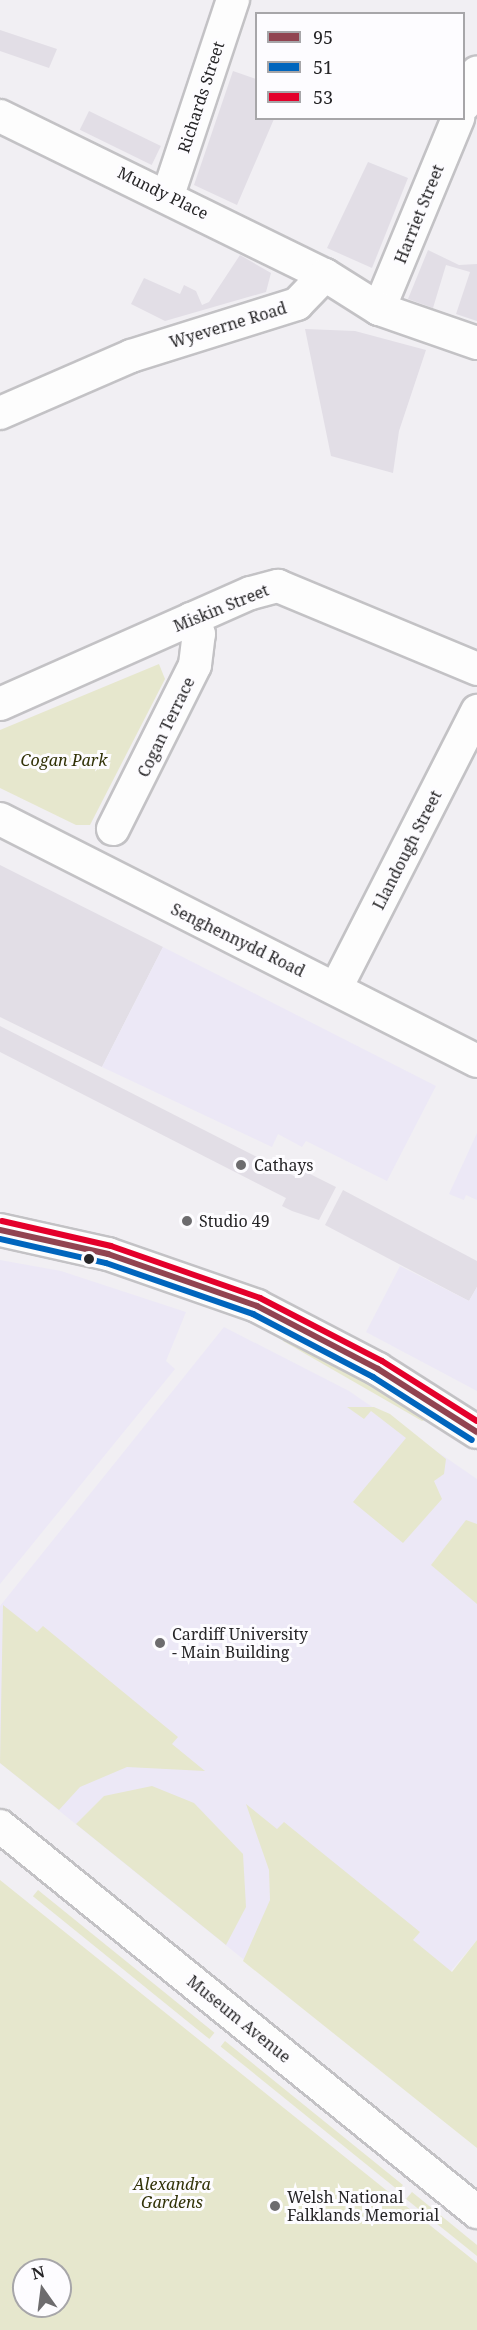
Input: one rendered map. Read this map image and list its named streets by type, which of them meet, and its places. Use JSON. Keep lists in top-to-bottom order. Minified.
{"streets":{"street":["Richards Street","Mundy Place","Harriet Street","Wyeverne Road","Miskin Street","Cogan Terrace","Llandough Street","Senghennydd Road","Museum Avenue"]},"crossings":[["Richards Street","Mundy Place"],["Mundy Place","Wyeverne Road"],["Miskin Street","Cogan Terrace"],["Llandough Street","Senghennydd Road"]],"parks":["Cogan Park","Alexandra Gardens"],"places":["Cathays","Studio 49","Cardiff University - Main Building","Welsh National Falklands Memorial"],"lines":["transit line 53","transit line 95","transit line 51"],"legend":["95","51","53"],"north":"top"}
